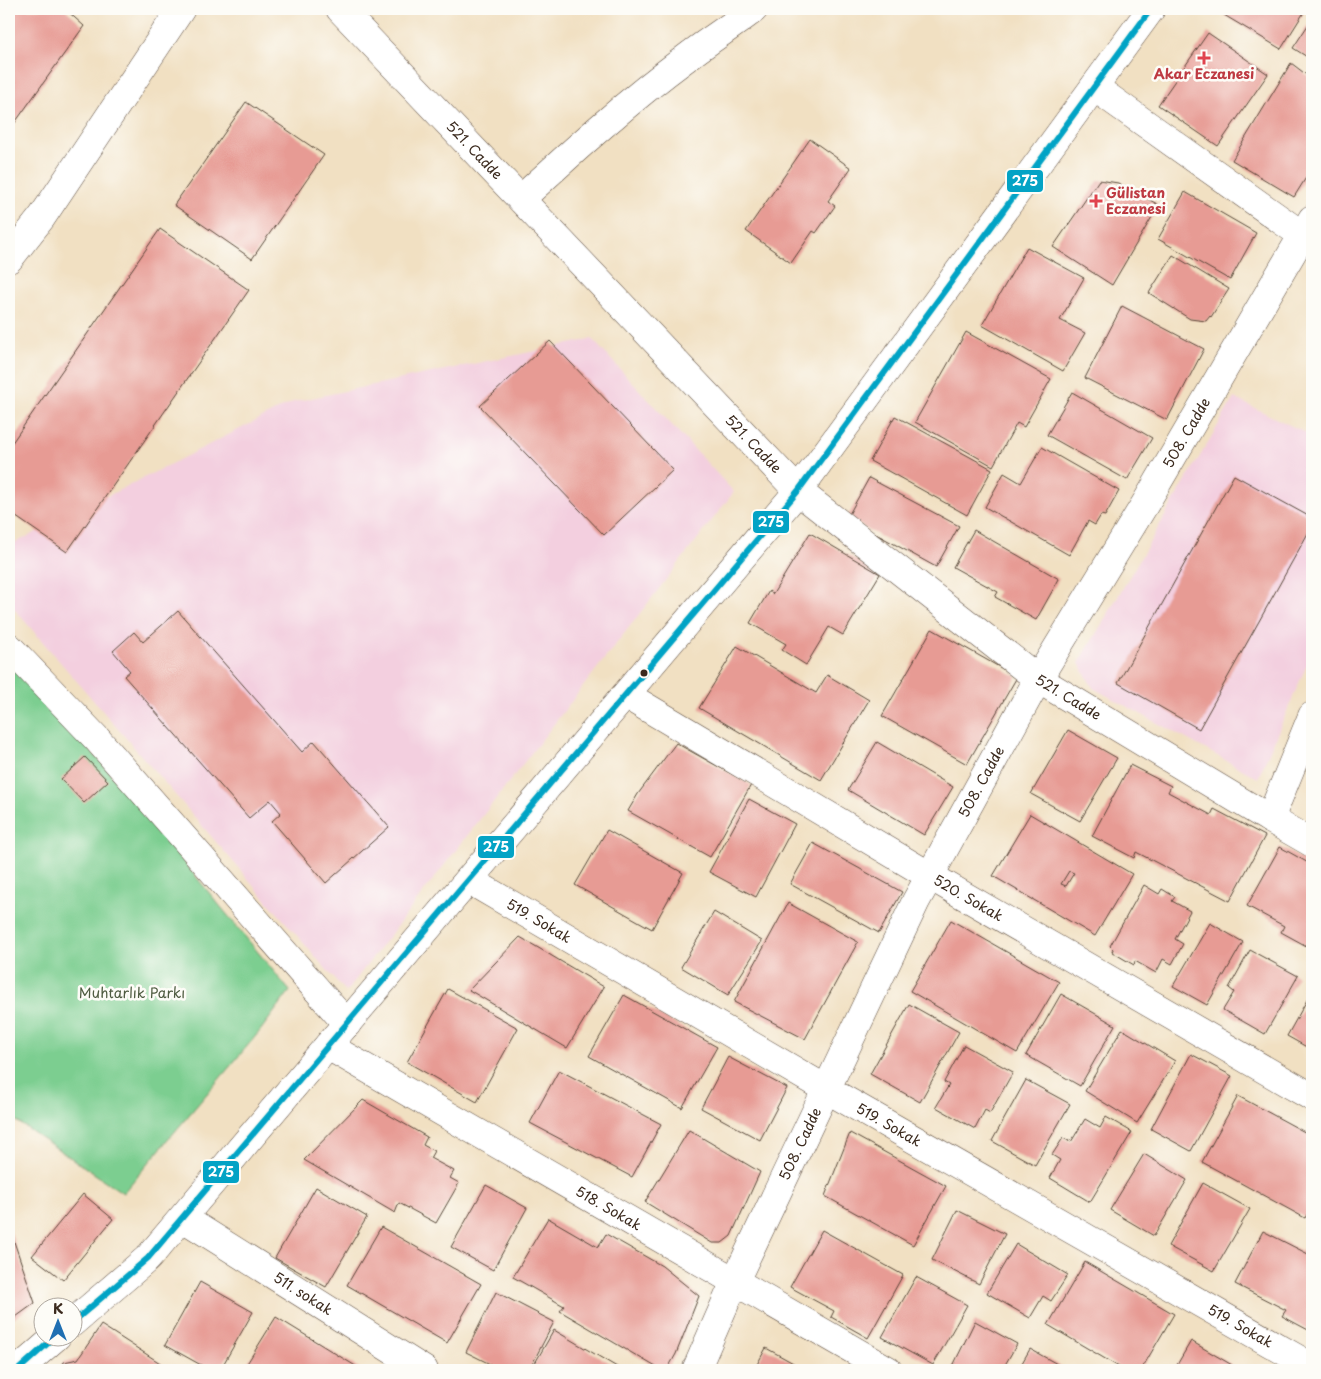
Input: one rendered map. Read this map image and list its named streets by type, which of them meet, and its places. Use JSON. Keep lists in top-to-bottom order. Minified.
{"streets":{"street":["521. Cadde","508. Cadde","520. Sokak","519. Sokak","518. Sokak","511. sokak"]},"crossings":[["521. Cadde","508. Cadde"],["508. Cadde","520. Sokak"],["508. Cadde","519. Sokak"],["508. Cadde","518. Sokak"]],"parks":["Muhtarlık Parkı"],"places":{"health":["Akar Eczanesi","Gülistan Eczanesi"]},"lines":["transit line 275"],"north":"top"}
